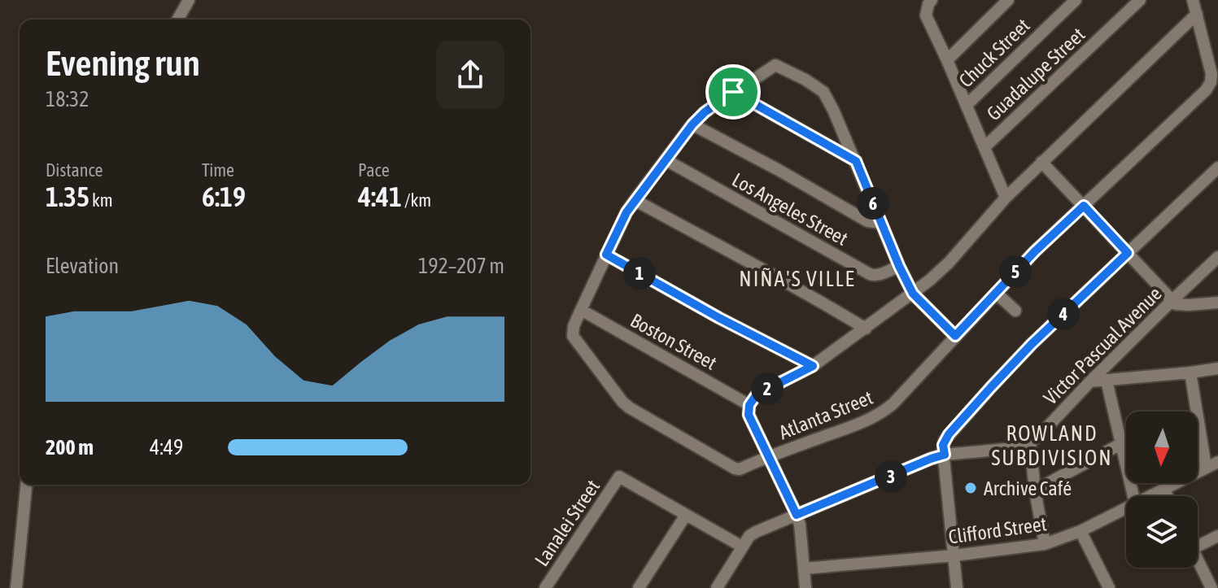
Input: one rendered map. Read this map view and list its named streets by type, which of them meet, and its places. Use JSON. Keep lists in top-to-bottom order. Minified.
{"streets":{"street":["Chuck Street","Guadalupe Street","Los Angeles Street","Boston Street","Victor Pascual Avenue","Atlanta Street","Lanalei Street","Clifford Street"]},"crossings":[["Boston Street","Atlanta Street"]],"districts":["NIÑA'S VILLE","ROWLAND SUBDIVISION"],"places":["Archive Café"],"north":"bottom","page":{"heading":["Evening run","18:32"],"stats":[["Distance","1.35 km"],["Time","6:19"],["Pace","4:41 /km"]],"pins":["6","5","1","4","2","3"],"chart":["Elevation","192–207 m"],"list":[{"name":"200 m","note":"4:49"}]}}
